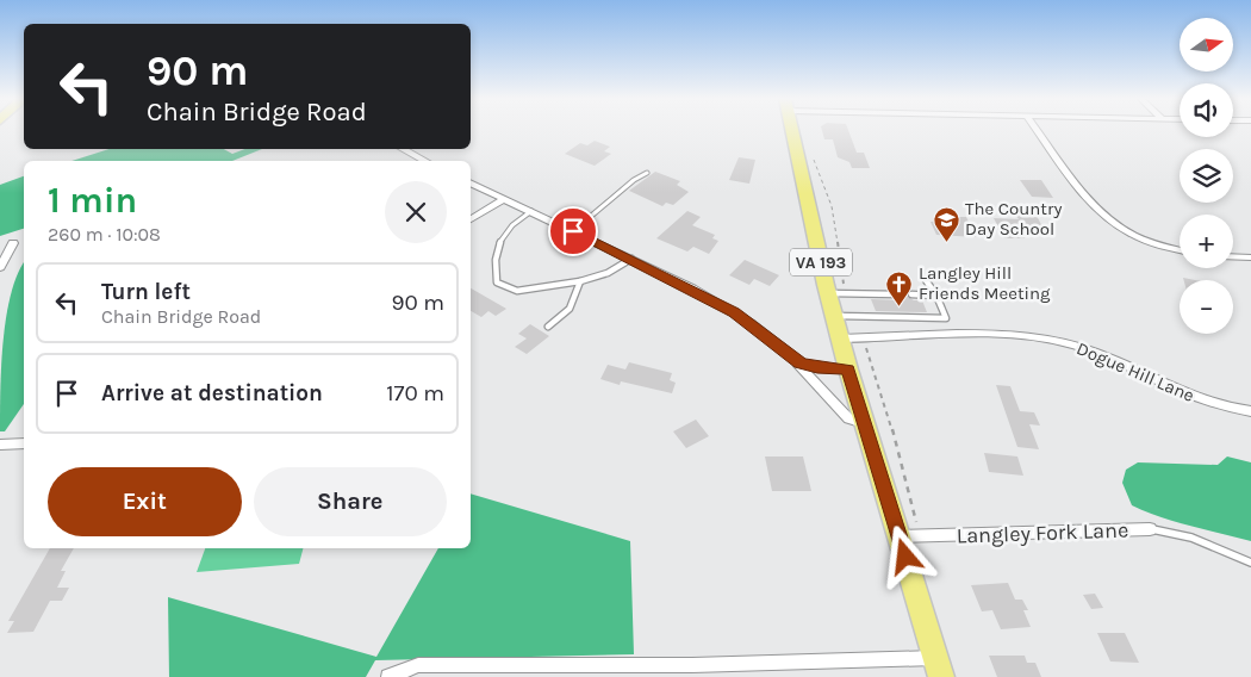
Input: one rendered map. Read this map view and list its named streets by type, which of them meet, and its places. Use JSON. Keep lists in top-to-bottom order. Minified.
{"streets":{"main road":["VA 193"],"street":["Dogue Hill Lane","Langley Fork Lane"]},"crossings":[["VA 193","Dogue Hill Lane"],["VA 193","Langley Fork Lane"]],"places":{"school or university":["The Country Day School"],"church":["Langley Hill Friends Meeting"]},"north":"right","page":{"map_buttons":["+","−"],"turn":["90 m","Chain Bridge Road"],"heading":["1 min","260 m · 10:08"],"list":[{"name":"Turn left","note":"Chain Bridge Road","value":"90 m"},{"name":"Arrive at destination","value":"170 m"}],"buttons":["Exit","Share"]}}
